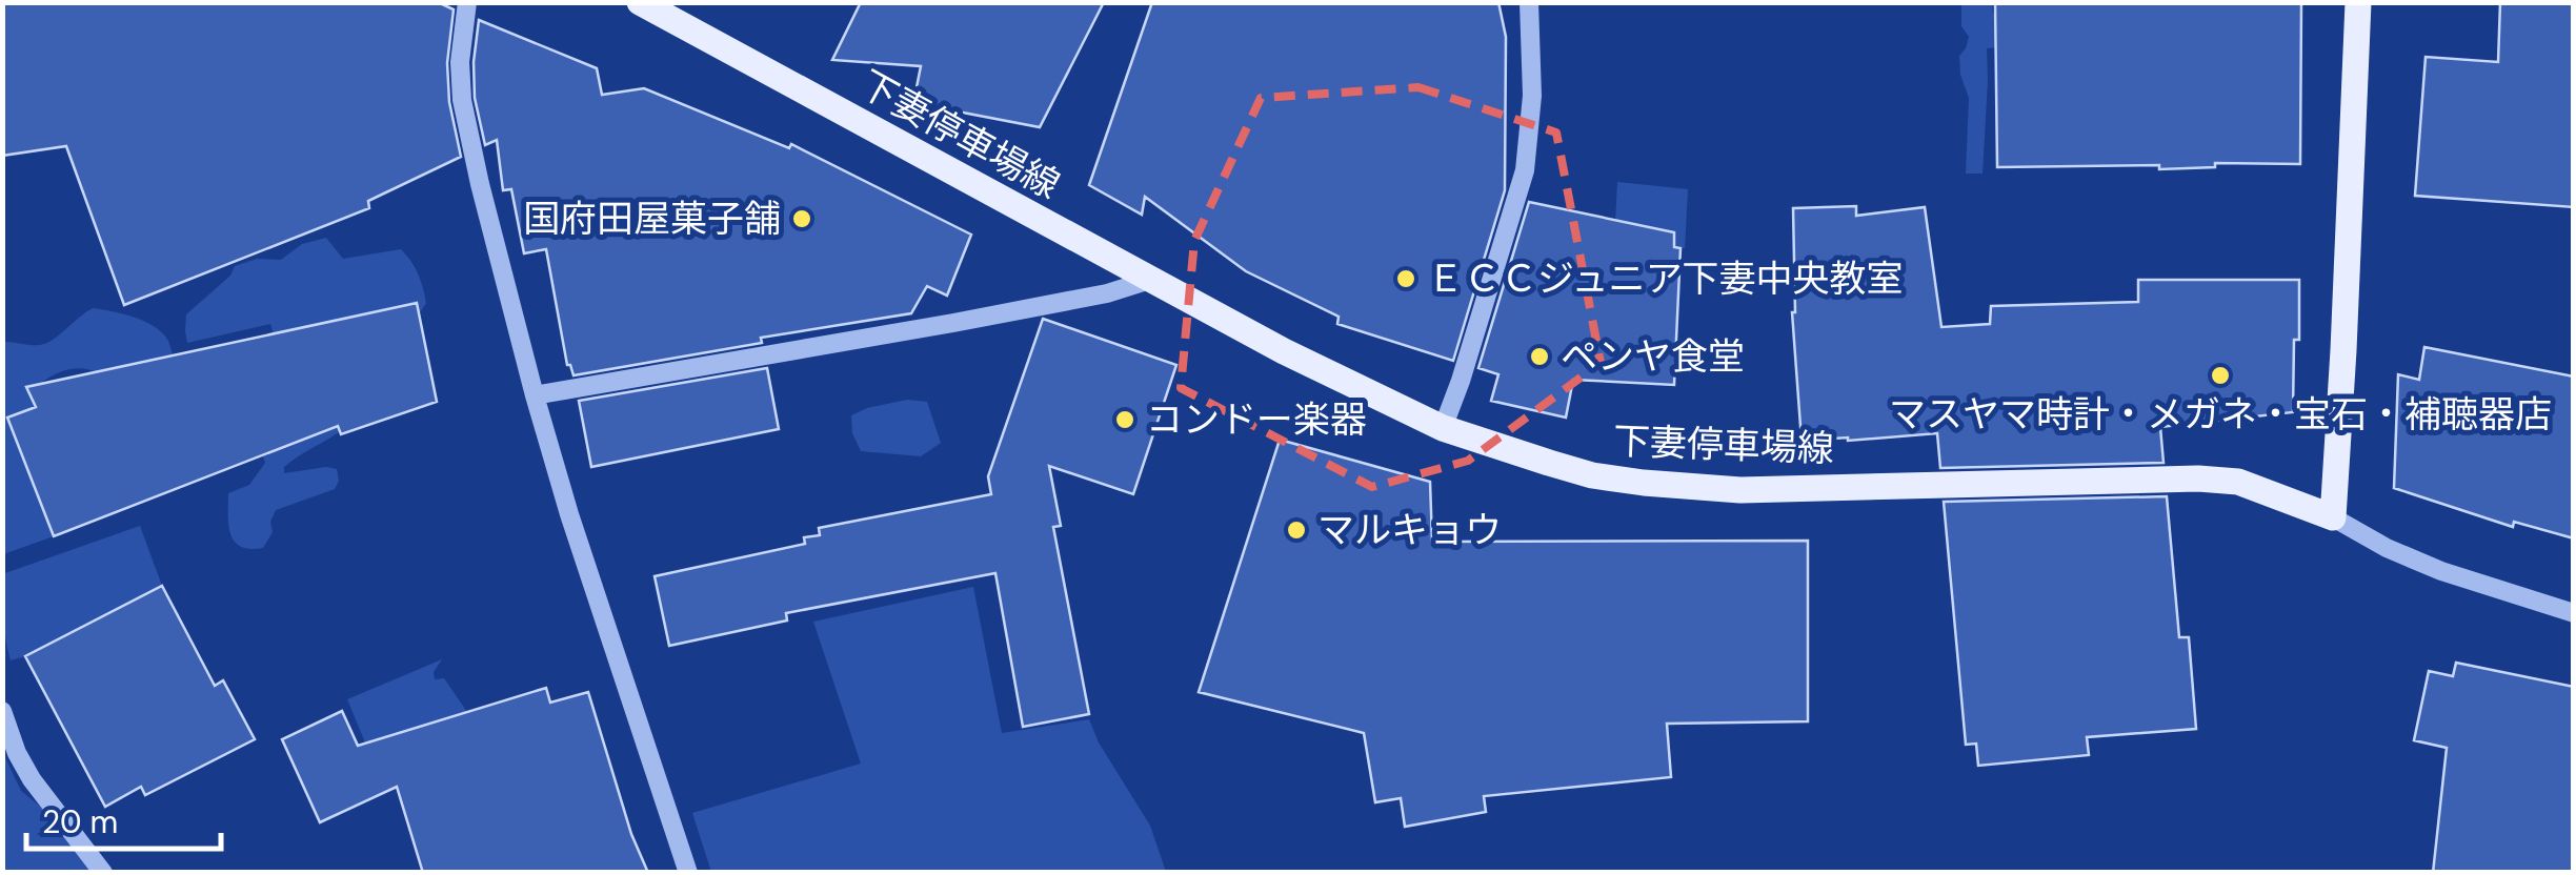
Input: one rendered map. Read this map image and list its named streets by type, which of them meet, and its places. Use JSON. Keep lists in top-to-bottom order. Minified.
{"streets":{"main road":["下妻停車場線"]},"places":["国府田屋菓子舗","ＥＣＣジュニア下妻中央教室","ペンヤ食堂","マスヤマ時計・メガネ・宝石・補聴器店","コンドー楽器","マルキョウ"],"scale_bar":"20 m"}
